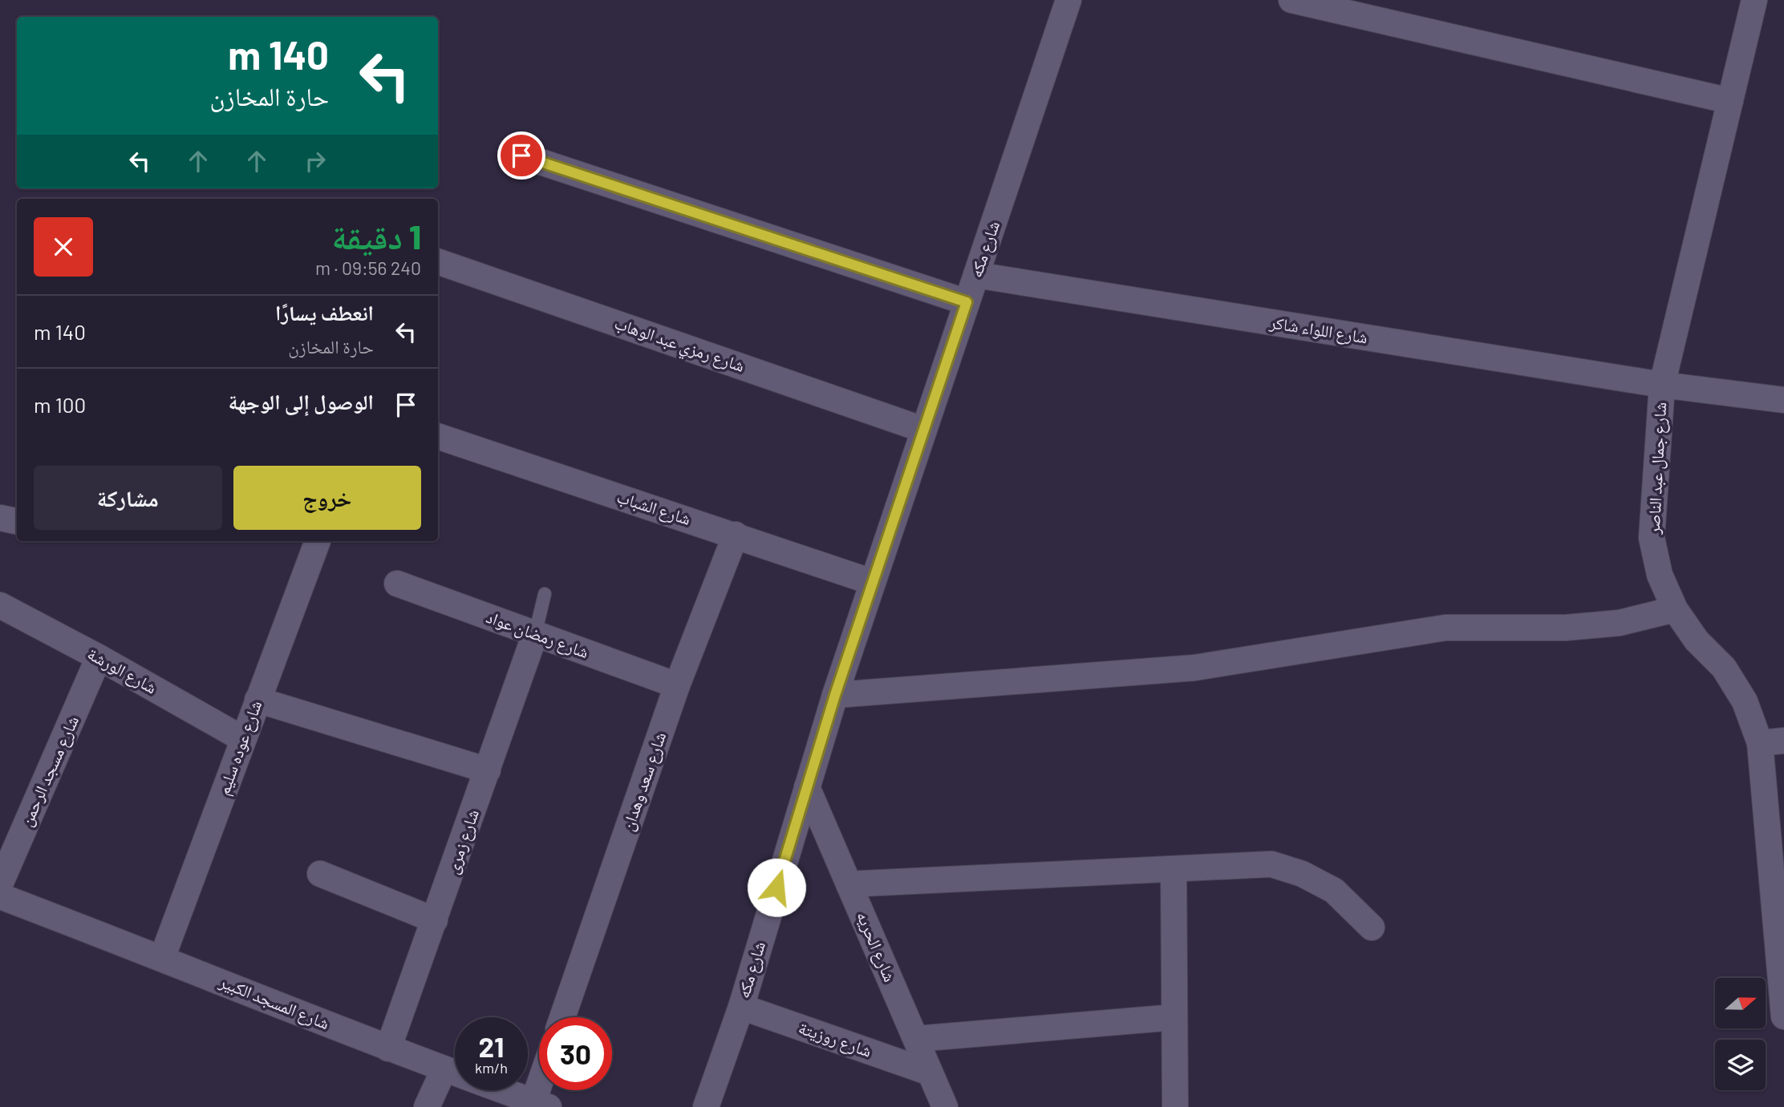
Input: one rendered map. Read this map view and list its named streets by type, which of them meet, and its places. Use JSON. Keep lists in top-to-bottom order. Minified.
{"streets":{"street":["شارع مكه","شارع اللواء شاكر","شارع رمزي عبد الوهاب","شارع جمال عبد الناصر","شارع الشباب","شارع رمضان عواد","شارع الورشة","شارع عوده سليم","شارع مسجد الرحمن","شارع سعد وهدان","شارع زمرى","شارع الحريه","شارع المسجد الكبير","شارع روزيتة"]},"crossings":[["شارع مكه","شارع اللواء شاكر"],["شارع مكه","شارع رمزي عبد الوهاب"],["شارع مكه","شارع الشباب"],["شارع مكه","شارع الحريه"],["شارع مكه","شارع روزيتة"],["شارع اللواء شاكر","شارع جمال عبد الناصر"],["شارع الشباب","شارع سعد وهدان"],["شارع رمضان عواد","شارع سعد وهدان"],["شارع رمضان عواد","شارع زمرى"],["شارع الورشة","شارع عوده سليم"],["شارع الورشة","شارع مسجد الرحمن"],["شارع عوده سليم","شارع المسجد الكبير"],["شارع زمرى","شارع المسجد الكبير"],["شارع الحريه","شارع روزيتة"]],"north":"right","page":{"turn":["140 m","حارة المخازن"],"heading":["1 دقيقة","240 m · 09:56"],"list":[{"name":"انعطف يسارًا","note":"حارة المخازن","value":"140 m"},{"name":"الوصول إلى الوجهة","value":"100 m"}],"buttons":["خروج","مشاركة"],"speed":"21 km/h","limit":"30"}}
